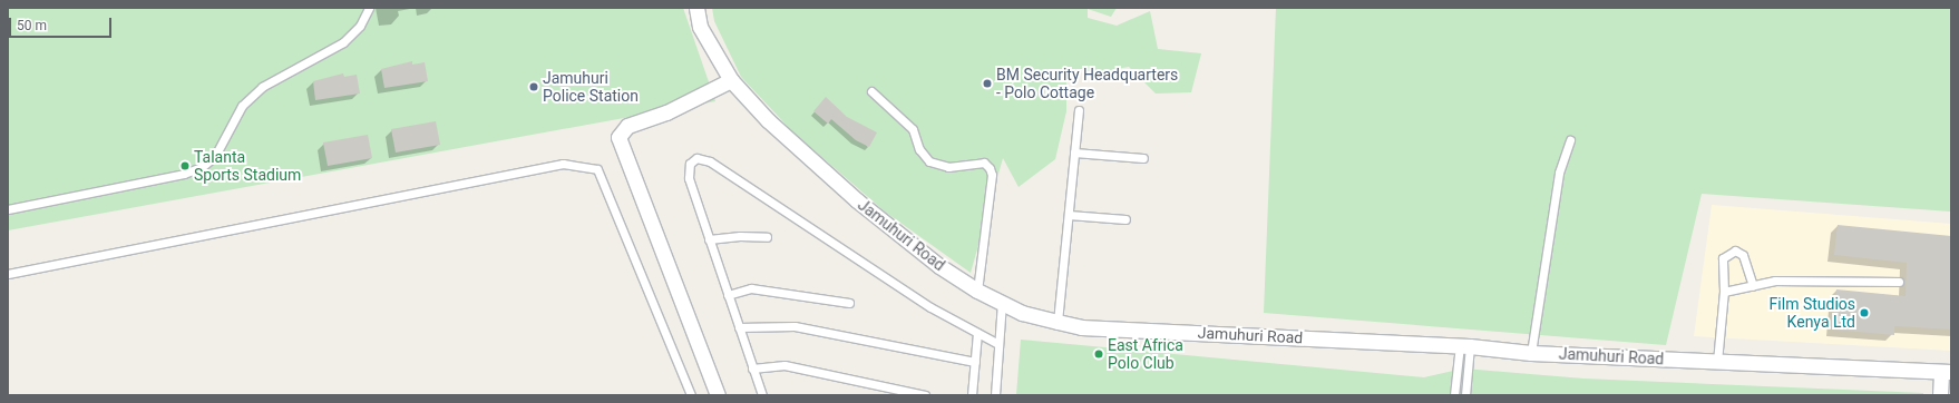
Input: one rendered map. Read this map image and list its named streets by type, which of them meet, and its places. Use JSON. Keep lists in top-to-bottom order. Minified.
{"streets":{"street":["Jamuhuri Road"]},"places":["BM Security Headquarters - Polo Cottage","Jamuhuri Police Station","Talanta Sports Stadium","Film Studios Kenya Ltd","East Africa Polo Club"],"scale_bar":"50 m"}
